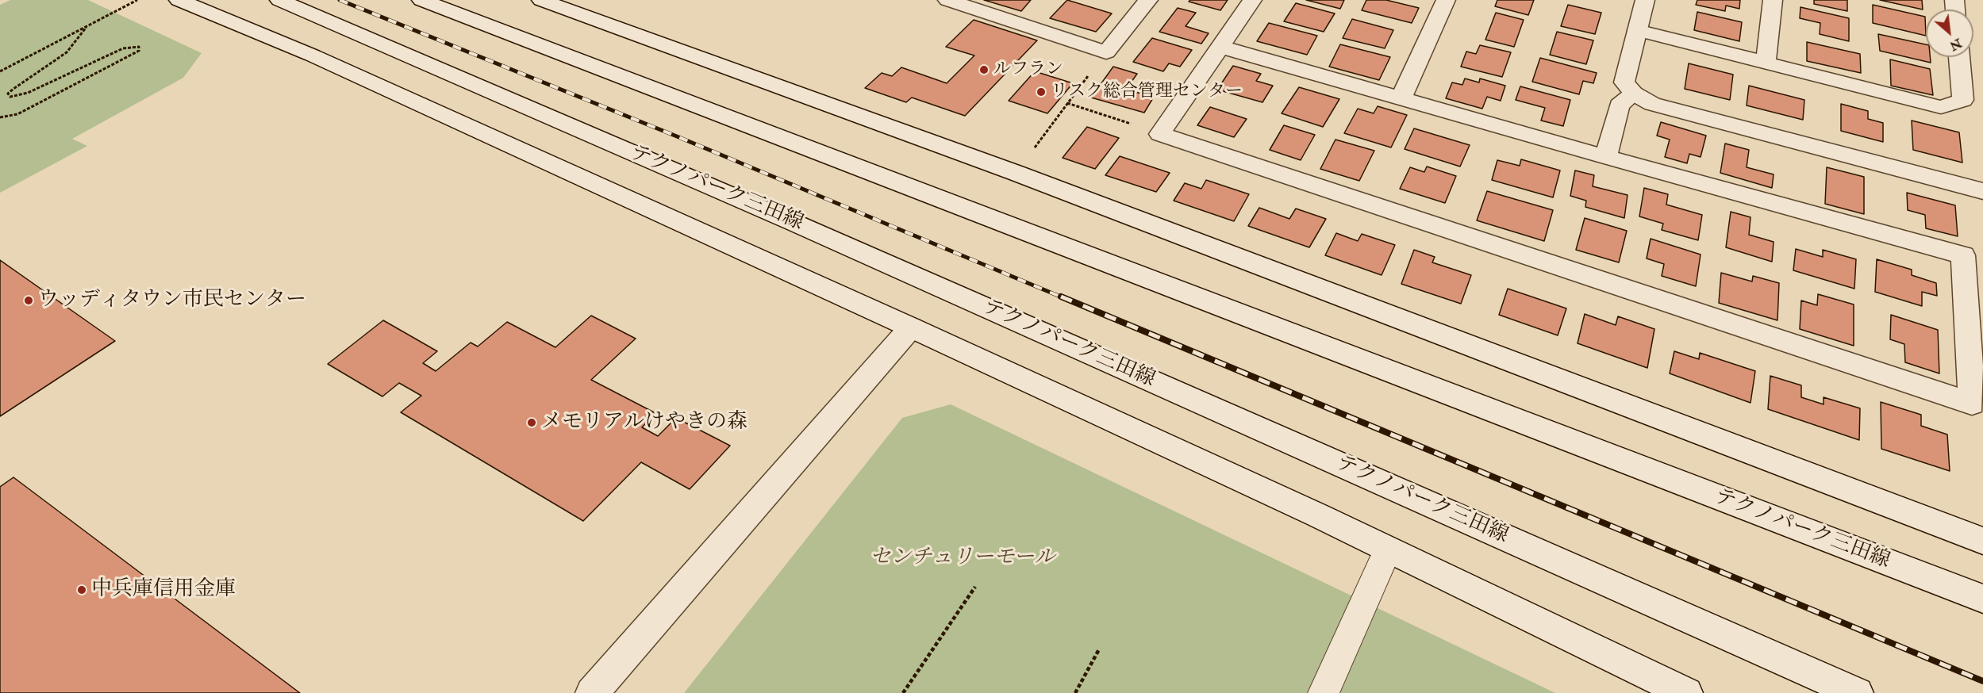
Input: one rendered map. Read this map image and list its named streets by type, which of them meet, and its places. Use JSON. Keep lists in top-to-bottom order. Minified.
{"streets":{"main road":["テクノパーク三田線"]},"parks":["センチュリーモール"],"places":["ルフラン","リスク総合管理センター","ウッディタウン市民センター","メモリアルけやきの森","中兵庫信用金庫"],"north":"bottom right"}
